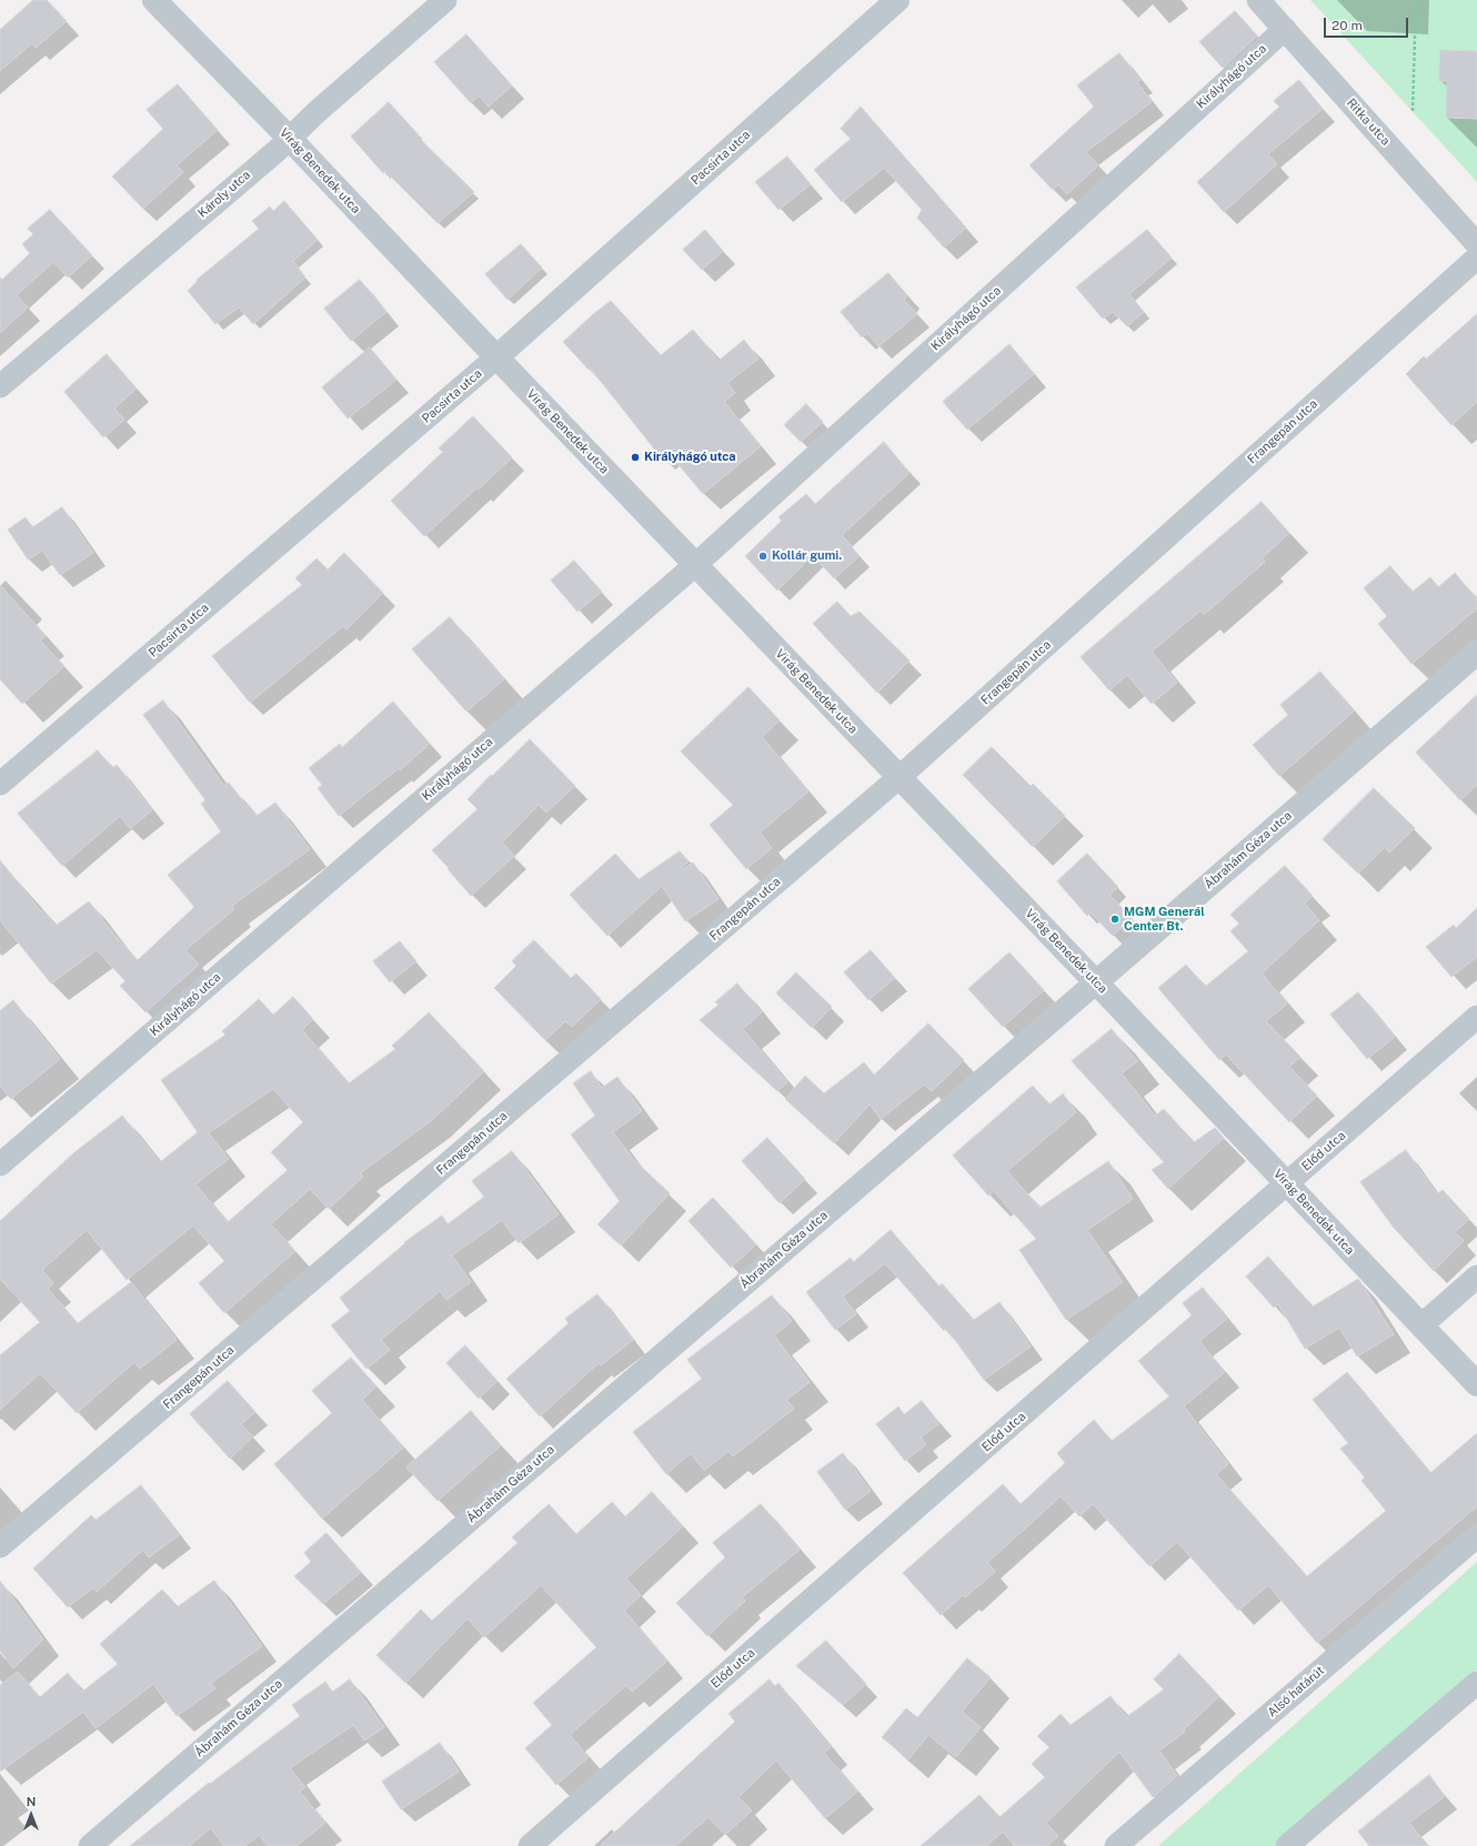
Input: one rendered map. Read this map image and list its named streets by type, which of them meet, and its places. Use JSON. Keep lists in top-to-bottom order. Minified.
{"streets":{"street":["Királyhágó utca","Ritka utca","Pacsirta utca","Virág Benedek utca","Károly utca","Frangepán utca","Ábrahám Géza utca","Előd utca","Alsó határút"]},"crossings":[["Királyhágó utca","Ritka utca"],["Királyhágó utca","Virág Benedek utca"],["Pacsirta utca","Virág Benedek utca"],["Virág Benedek utca","Károly utca"],["Virág Benedek utca","Frangepán utca"],["Virág Benedek utca","Ábrahám Géza utca"],["Virág Benedek utca","Előd utca"]],"places":["Királyhágó utca","Kollár gumi.","MGM Generál Center Bt."],"scale_bar":"20 m","north":"top"}
